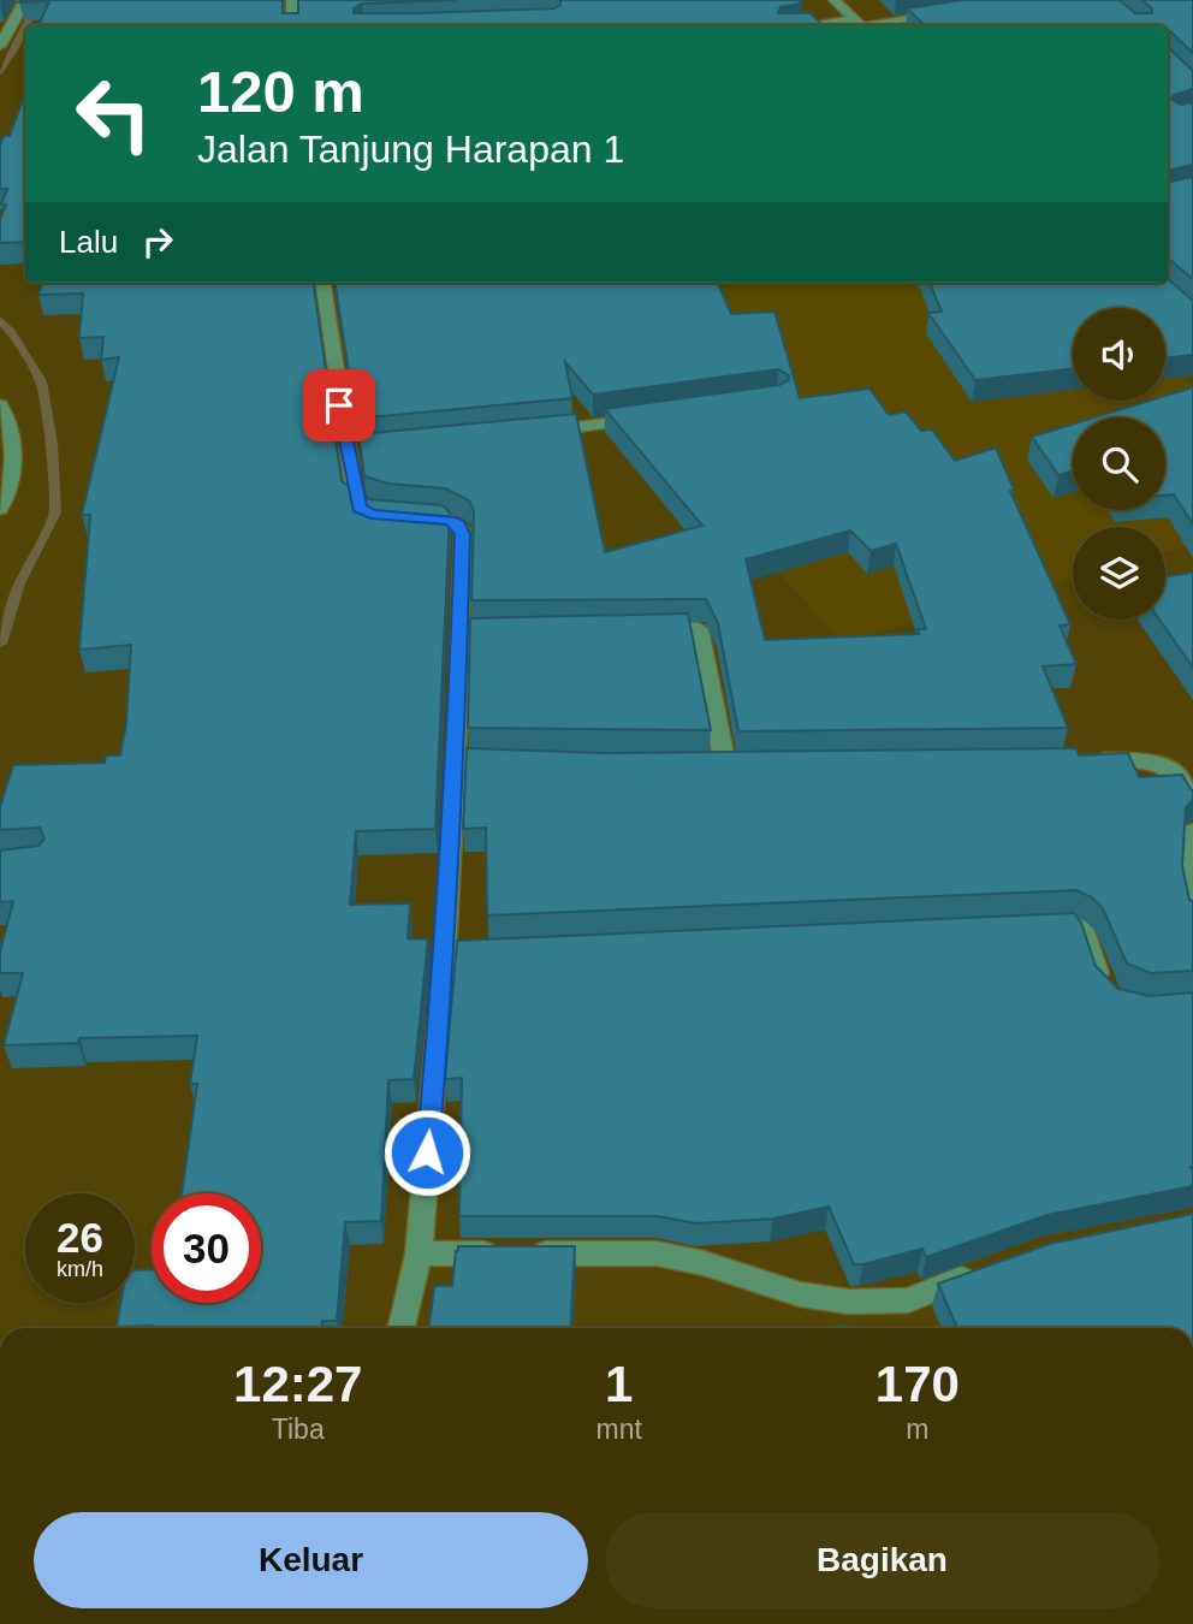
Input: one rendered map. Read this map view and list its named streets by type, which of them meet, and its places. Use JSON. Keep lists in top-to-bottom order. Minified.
{"page":{"turn":["120 m","Jalan Tanjung Harapan 1"],"then":"Lalu","speed":"26 km/h","limit":"30","eta":["12:27","Tiba","1","mnt","170","m"],"buttons":["Keluar","Bagikan"]}}
